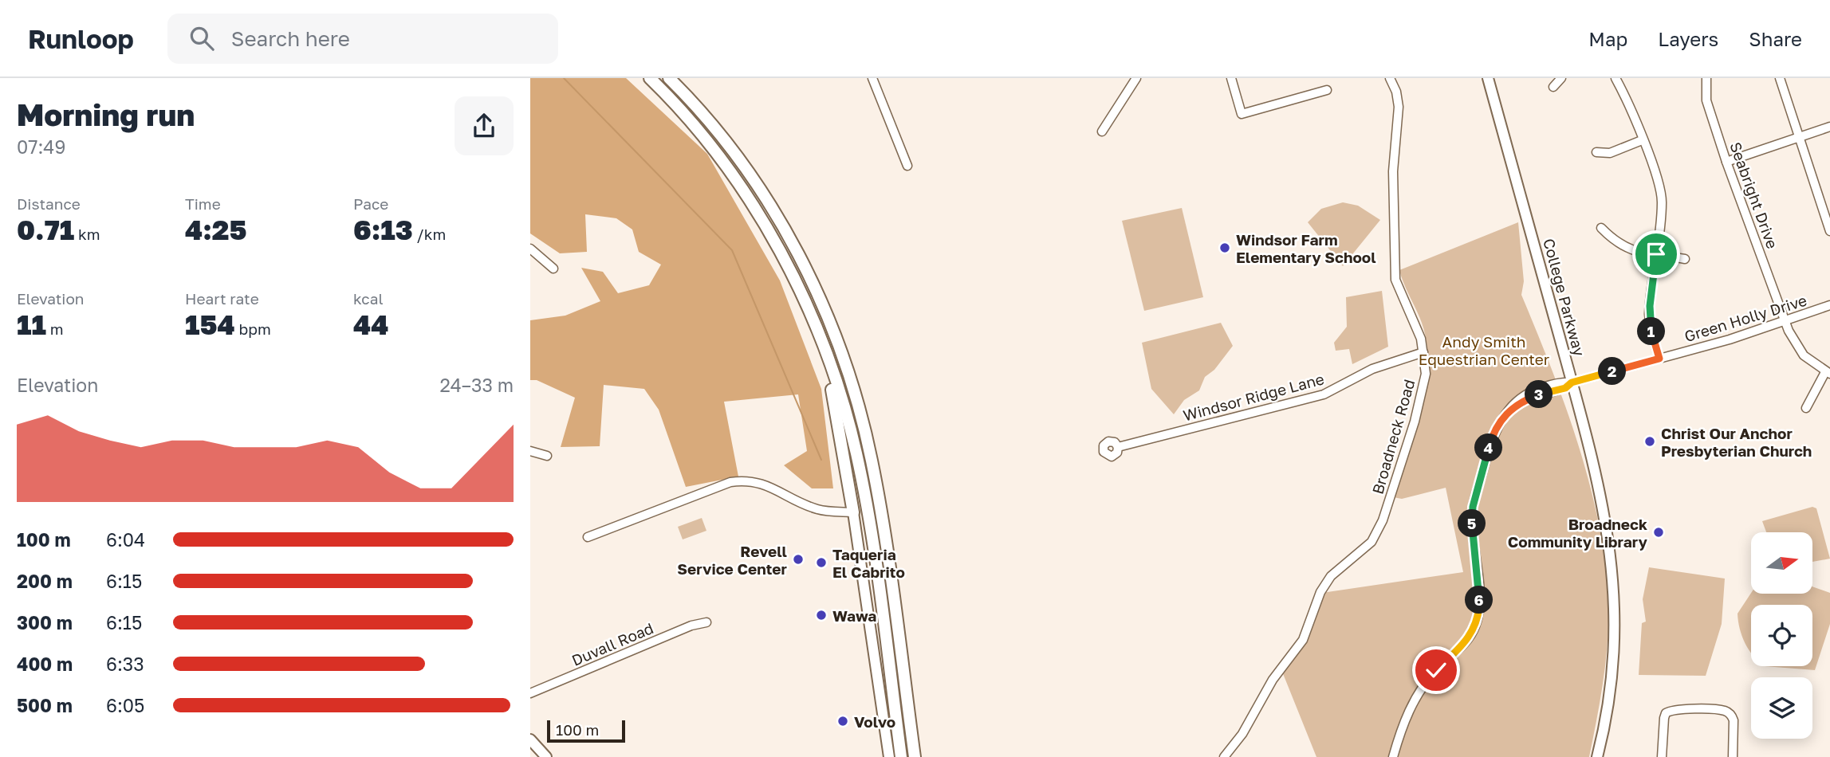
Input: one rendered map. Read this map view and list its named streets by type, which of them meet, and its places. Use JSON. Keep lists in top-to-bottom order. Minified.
{"streets":{"main road":["College Parkway"],"street":["Seabright Drive","Green Holly Drive","Windsor Ridge Lane","Broadneck Road","Duvall Road"]},"crossings":[["Seabright Drive","Green Holly Drive"],["College Parkway","Green Holly Drive"],["Windsor Ridge Lane","Broadneck Road"]],"parks":["Andy Smith Equestrian Center"],"places":["Windsor Farm Elementary School","Christ Our Anchor Presbyterian Church","Broadneck Community Library","Revell Service Center","Taqueria El Cabrito","Wawa","Volvo"],"scale_bar":"100 m","north":"right","page":{"header":"Runloop","search":"Search here","nav":["Map","Layers","Share"],"heading":["Morning run","07:49"],"stats":[["Distance","0.71 km"],["Time","4:25"],["Pace","6:13 /km"],["Elevation","11 m"],["Heart rate","154 bpm"],["kcal","44"]],"pins":["1","2","3","4","5","6"],"chart":["Elevation","24–33 m"],"list":[{"name":"100 m","note":"6:04"},{"name":"200 m","note":"6:15"},{"name":"300 m","note":"6:15"},{"name":"400 m","note":"6:33"},{"name":"500 m","note":"6:05"}],"scale":"100 m"}}
